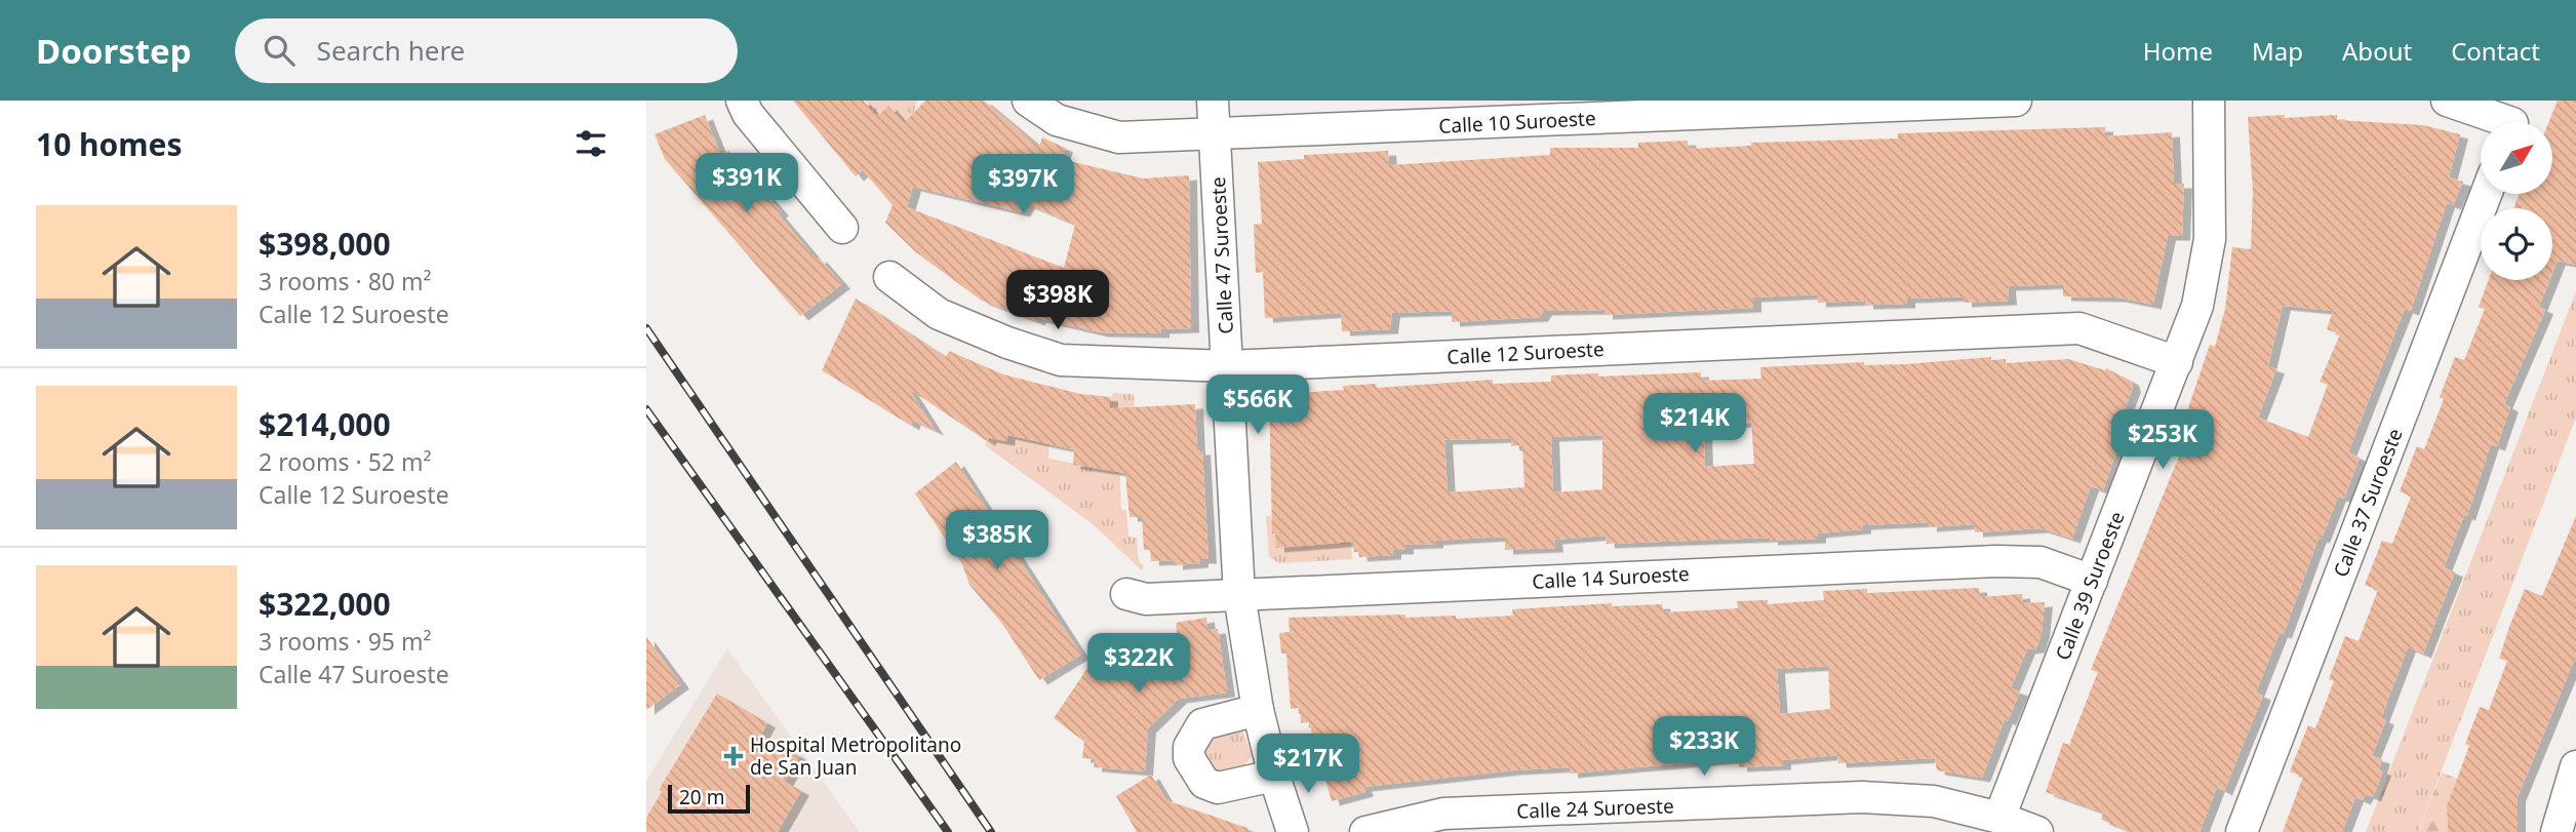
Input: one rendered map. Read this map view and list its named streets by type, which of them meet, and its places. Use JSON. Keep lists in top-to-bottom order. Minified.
{"streets":{"street":["Calle 10 Suroeste","Calle 47 Suroeste","Calle 12 Suroeste","Calle 37 Suroeste","Calle 14 Suroeste","Calle 39 Suroeste","Calle 24 Suroeste"]},"crossings":[["Calle 10 Suroeste","Calle 47 Suroeste"],["Calle 47 Suroeste","Calle 12 Suroeste"],["Calle 47 Suroeste","Calle 14 Suroeste"],["Calle 12 Suroeste","Calle 39 Suroeste"],["Calle 14 Suroeste","Calle 39 Suroeste"],["Calle 39 Suroeste","Calle 24 Suroeste"]],"places":{"health":["Hospital Metropolitano de San Juan"]},"scale_bar":"20 m","north":"top right","page":{"header":"Doorstep","search":"Search here","nav":["Home","Map","About","Contact"],"heading":"10 homes","price":["$391K","$397K","$398K","$566K","$214K","$253K","$385K","$322K","$233K","$217K"],"list":[{"name":"$398,000","note":"3 rooms · 80 m² · Calle 12 Suroeste"},{"name":"$214,000","note":"2 rooms · 52 m² · Calle 12 Suroeste"},{"name":"$322,000","note":"3 rooms · 95 m² · Calle 47 Suroeste"}],"scale":"20 m"}}
